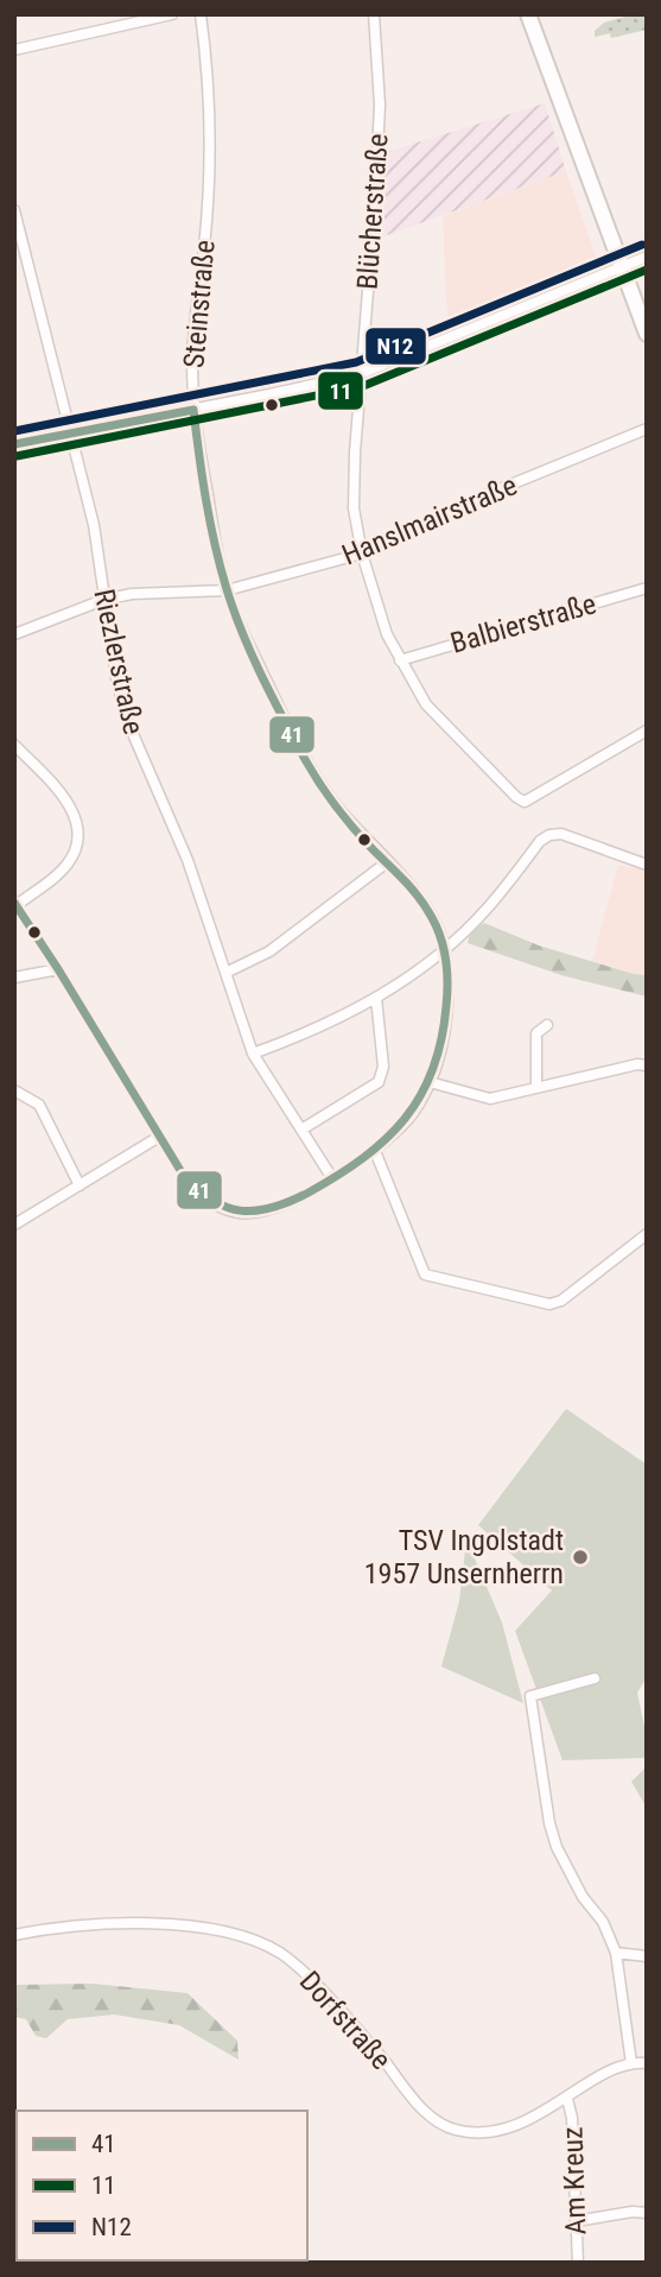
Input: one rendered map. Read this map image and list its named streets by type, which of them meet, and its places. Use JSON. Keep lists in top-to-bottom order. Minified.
{"streets":{"street":["Blücherstraße","Steinstraße","Hanslmairstraße","Balbierstraße","Riezlerstraße","Dorfstraße","Am Kreuz"]},"crossings":[["Blücherstraße","Hanslmairstraße"],["Blücherstraße","Balbierstraße"],["Steinstraße","Hanslmairstraße"],["Steinstraße","Riezlerstraße"],["Hanslmairstraße","Riezlerstraße"],["Dorfstraße","Am Kreuz"]],"places":["TSV Ingolstadt 1957 Unsernherrn"],"lines":["transit line N12","transit line 11","transit line 41"],"legend":["41","11","N12"]}
